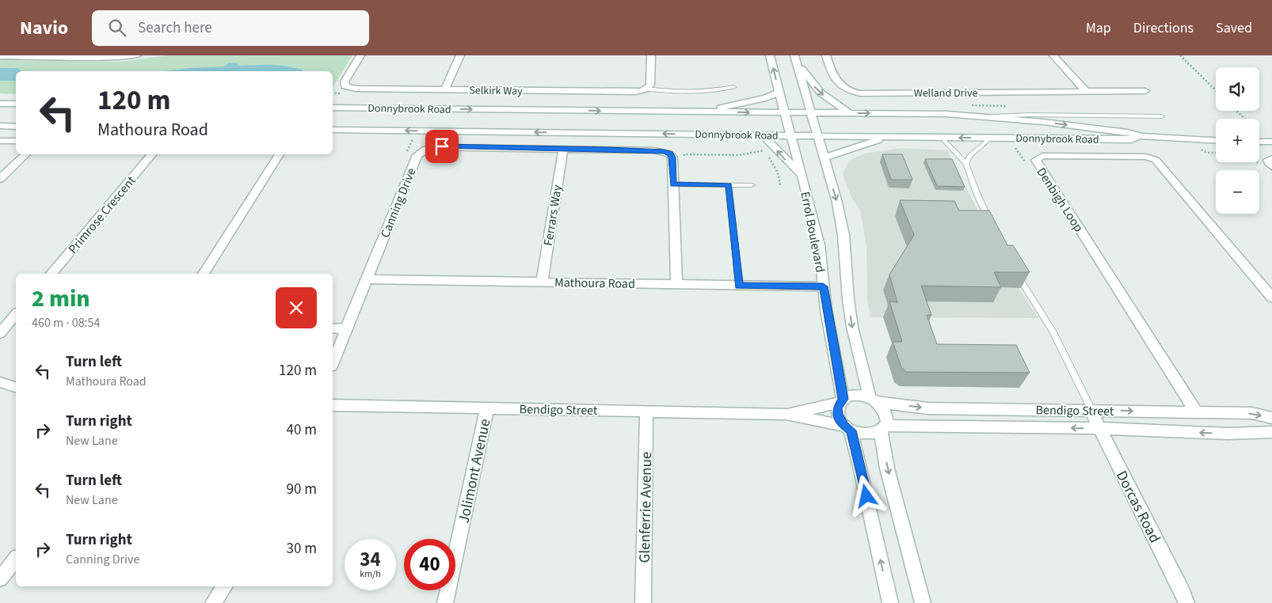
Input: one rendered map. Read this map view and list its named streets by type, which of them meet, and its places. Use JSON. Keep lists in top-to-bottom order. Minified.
{"streets":{"street":["Selkirk Way","Welland Drive","Donnybrook Road","Denbigh Loop","Canning Drive","Primrose Crescent","Ferrars Way","Errol Boulevard","Mathoura Road","Bendigo Street","Jolimont Avenue","Dorcas Road","Glenferrie Avenue"]},"crossings":[["Donnybrook Road","Errol Boulevard"],["Denbigh Loop","Bendigo Street"],["Canning Drive","Ferrars Way"],["Canning Drive","Mathoura Road"],["Ferrars Way","Mathoura Road"],["Errol Boulevard","Mathoura Road"],["Errol Boulevard","Bendigo Street"],["Bendigo Street","Jolimont Avenue"],["Bendigo Street","Dorcas Road"],["Bendigo Street","Glenferrie Avenue"]],"page":{"header":"Navio","search":"Search here","nav":["Map","Directions","Saved"],"map_buttons":["+","−"],"turn":["120 m","Mathoura Road"],"heading":["2 min","460 m · 08:54"],"list":[{"name":"Turn left","note":"Mathoura Road","value":"120 m"},{"name":"Turn right","note":"New Lane","value":"40 m"},{"name":"Turn left","note":"New Lane","value":"90 m"},{"name":"Turn right","note":"Canning Drive","value":"30 m"}],"speed":"34 km/h","limit":"40"}}
